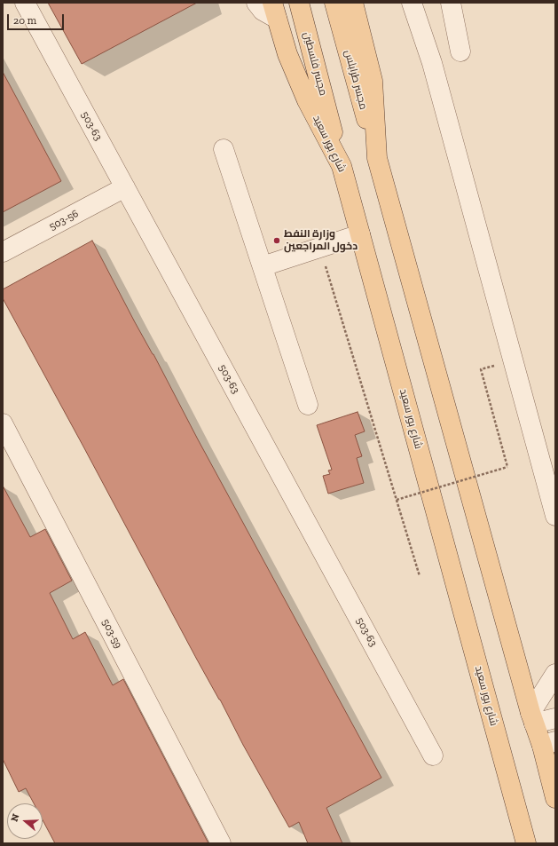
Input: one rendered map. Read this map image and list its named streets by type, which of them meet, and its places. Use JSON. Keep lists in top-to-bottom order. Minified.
{"streets":{"main road":["مجسر فلسطين","مجسر طرابلس","شارع بور سعيد"],"street":["503-63","503-56","503-59"]},"crossings":[["مجسر فلسطين","شارع بور سعيد"],["503-63","503-56"]],"places":["وزارة النفط دخول المراجعين"],"scale_bar":"20 m","north":"left"}
